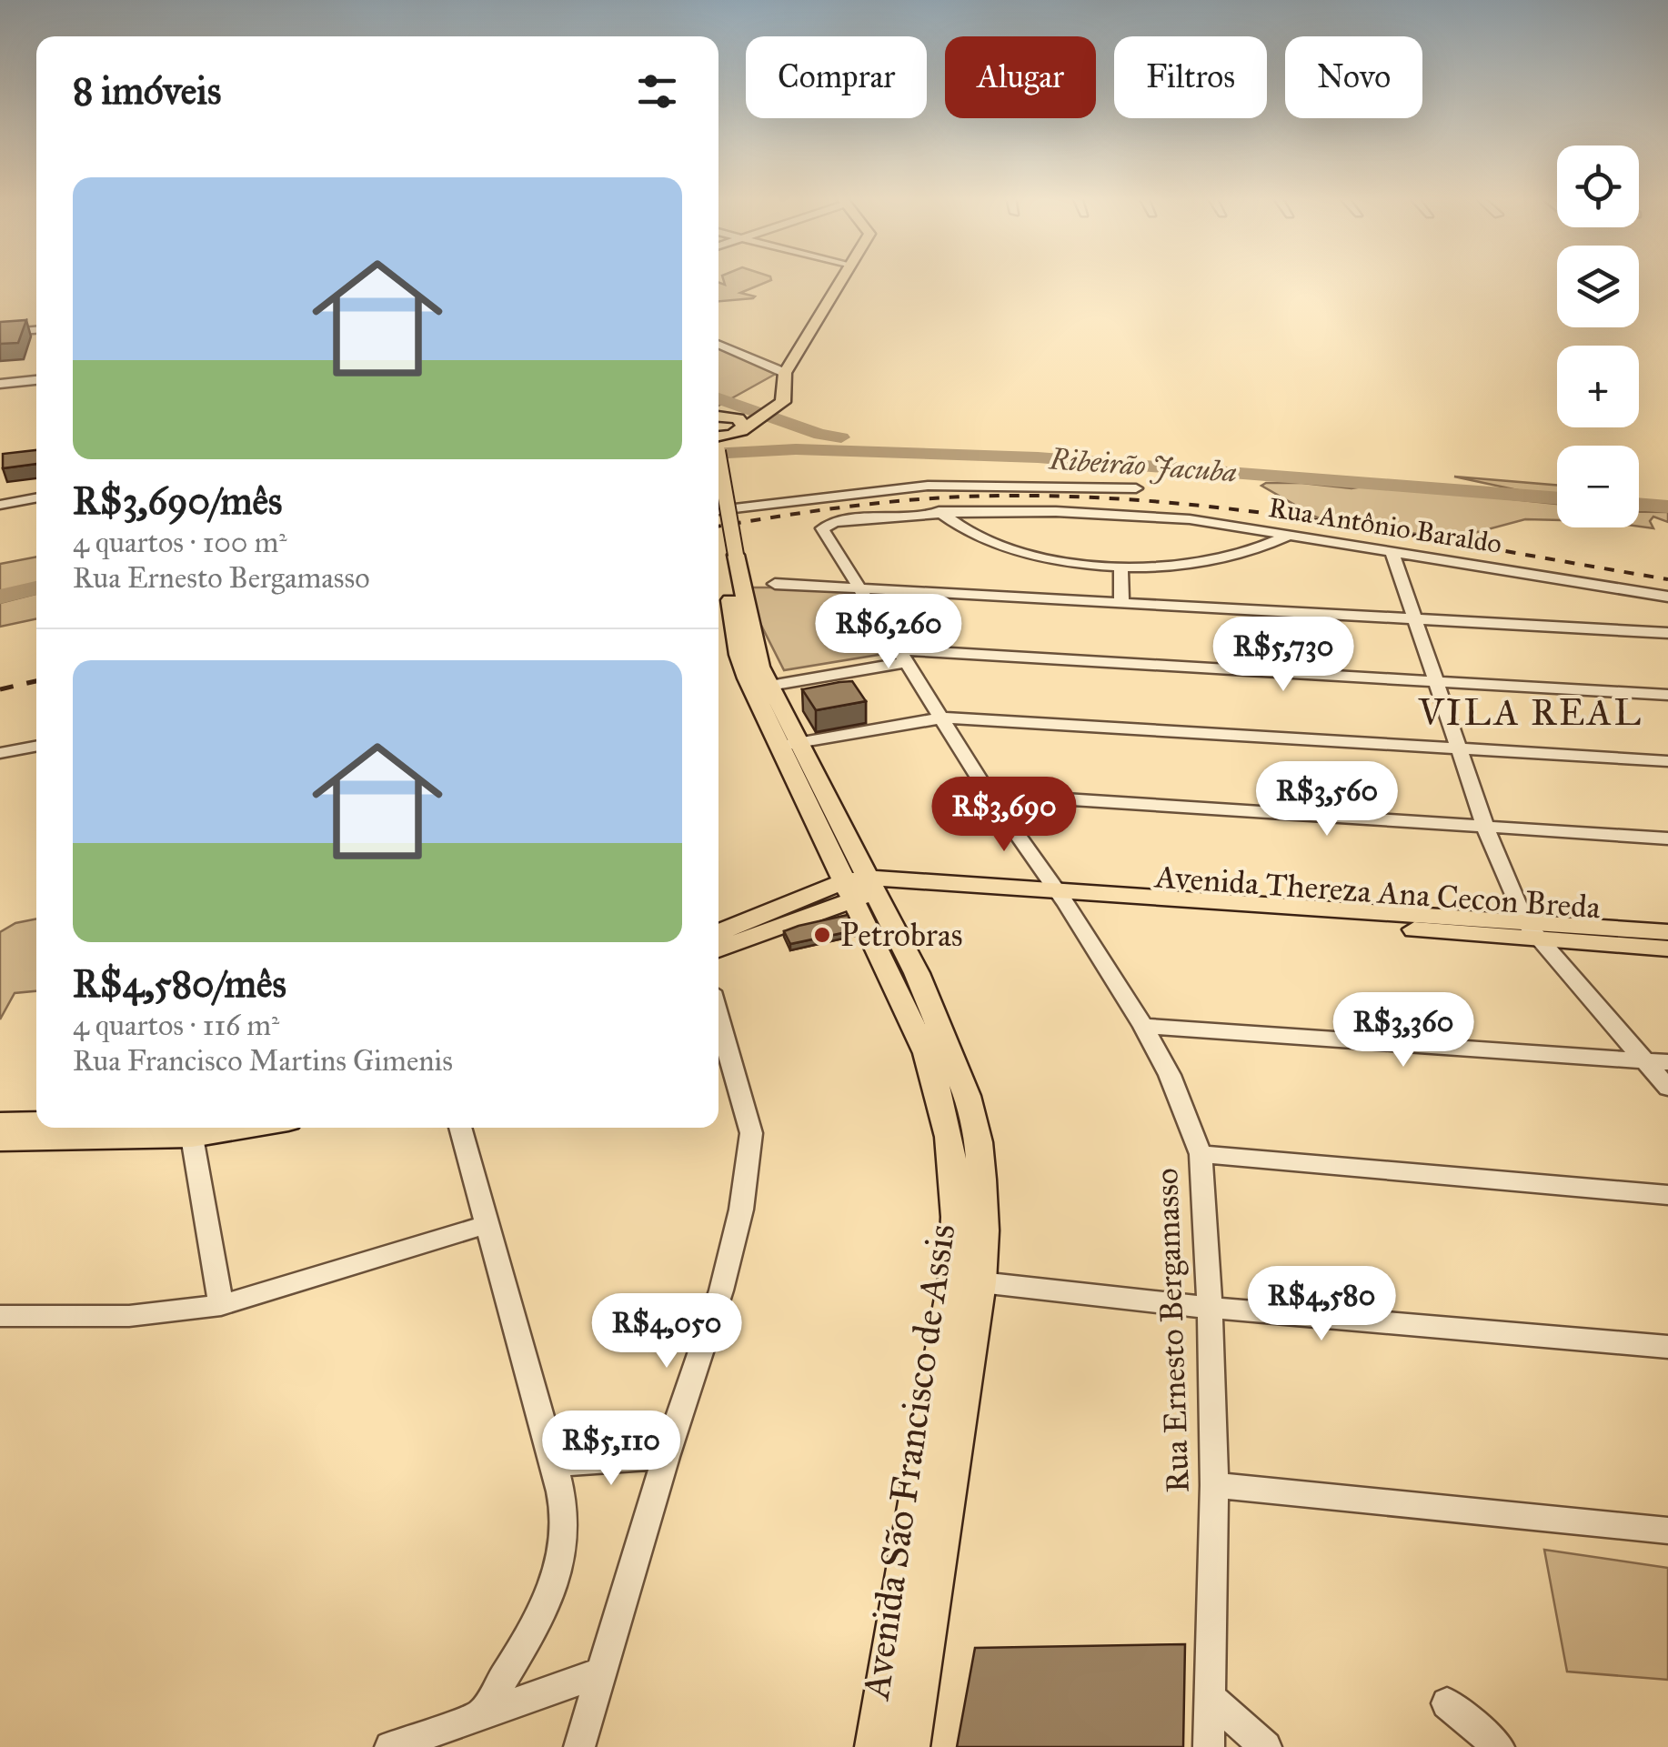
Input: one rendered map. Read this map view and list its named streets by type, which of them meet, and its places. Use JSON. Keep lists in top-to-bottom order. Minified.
{"streets":{"main road":["Avenida Thereza Ana Cecon Breda","Avenida São Francisco de Assis"],"street":["Rua Antônio Baraldo","Rua Ernesto Bergamasso"]},"crossings":[["Rua Antônio Baraldo","Rua Ernesto Bergamasso"],["Avenida Thereza Ana Cecon Breda","Rua Ernesto Bergamasso"],["Avenida Thereza Ana Cecon Breda","Avenida São Francisco de Assis"]],"districts":["VILA REAL"],"water":["Ribeirão Jacuba"],"places":["Petrobras"],"page":{"chip":["Comprar","Alugar","Filtros","Novo"],"heading":"8 imóveis","map_buttons":["+","−"],"list":[{"name":"R$3,690/mês","note":"4 quartos · 100 m² · Rua Ernesto Bergamasso"},{"name":"R$4,580/mês","note":"4 quartos · 116 m² · Rua Francisco Martins Gimenis"}],"price":["R$6,260","R$5,730","R$3,560","R$3,690","R$3,360","R$4,580","R$4,050","R$5,110"]}}
